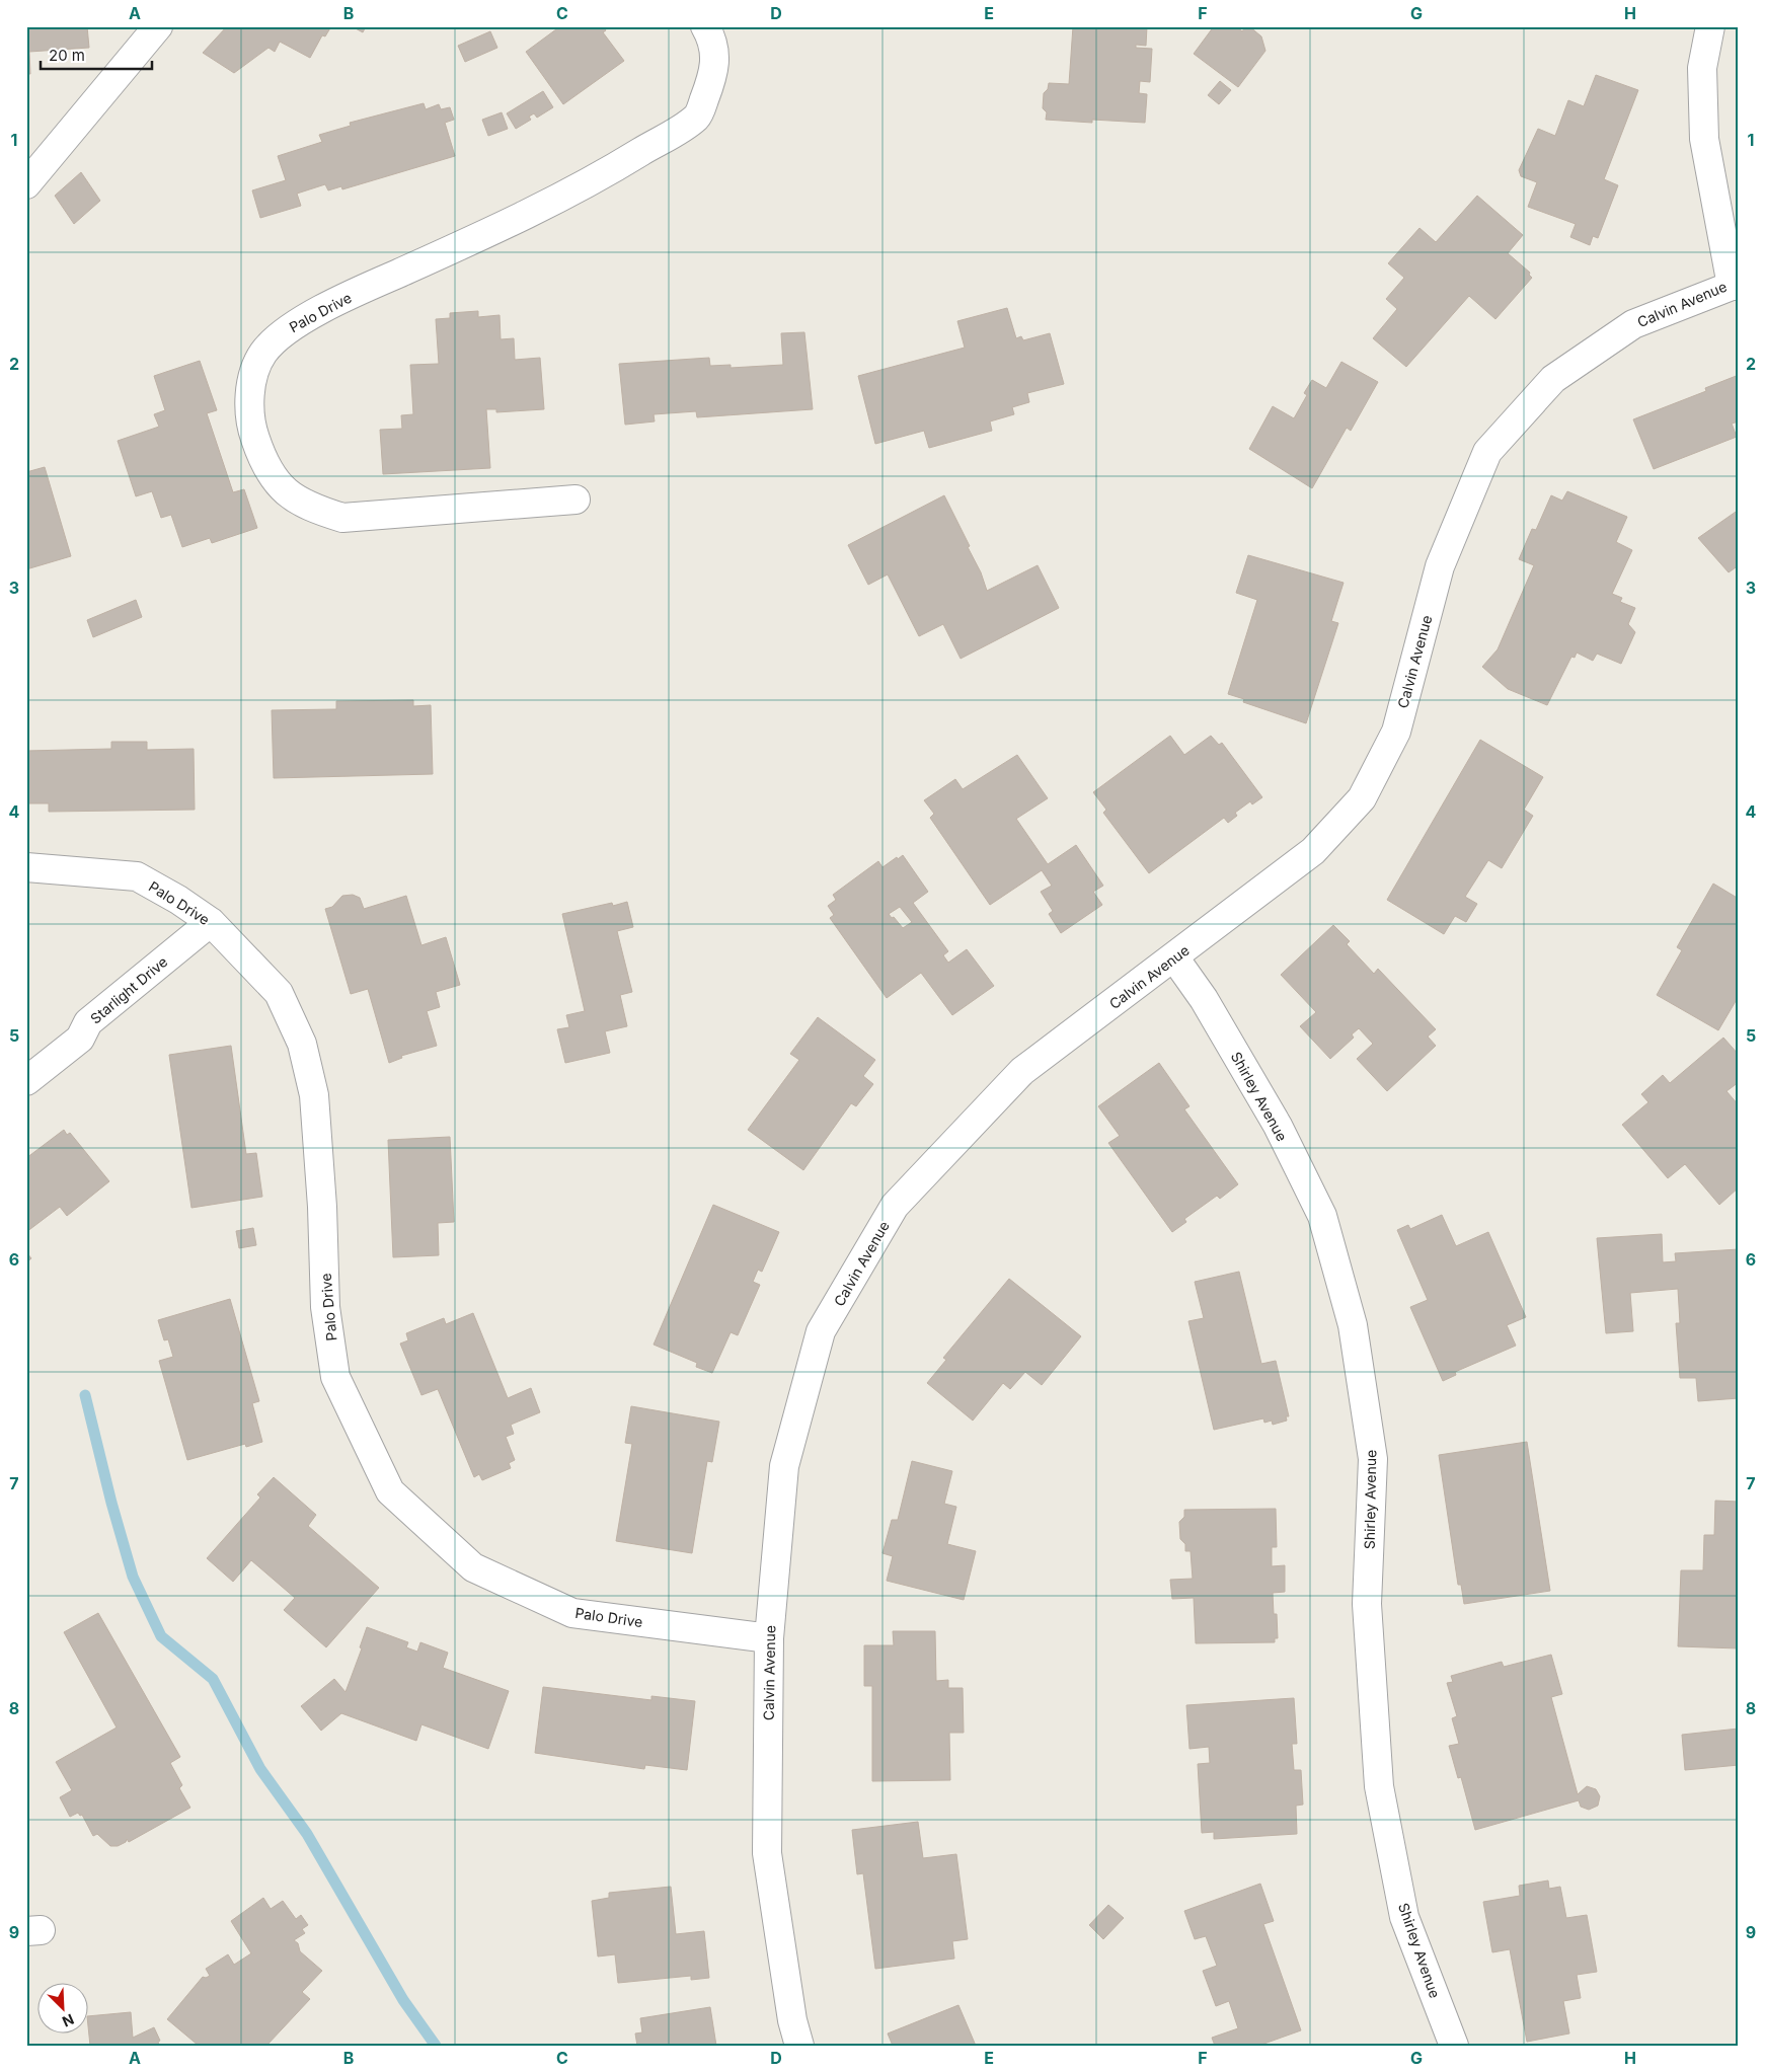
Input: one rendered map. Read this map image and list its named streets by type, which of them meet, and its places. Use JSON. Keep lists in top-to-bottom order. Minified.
{"streets":{"street":["Calvin Avenue","Palo Drive","Starlight Drive","Shirley Avenue"]},"crossings":[["Calvin Avenue","Palo Drive"],["Calvin Avenue","Shirley Avenue"],["Palo Drive","Starlight Drive"]],"scale_bar":"20 m","north":"bottom right","grid":{"columns":["A","B","C","D","E","F","G","H"],"rows":["1","2","3","4","5","6","7","8","9"]}}
